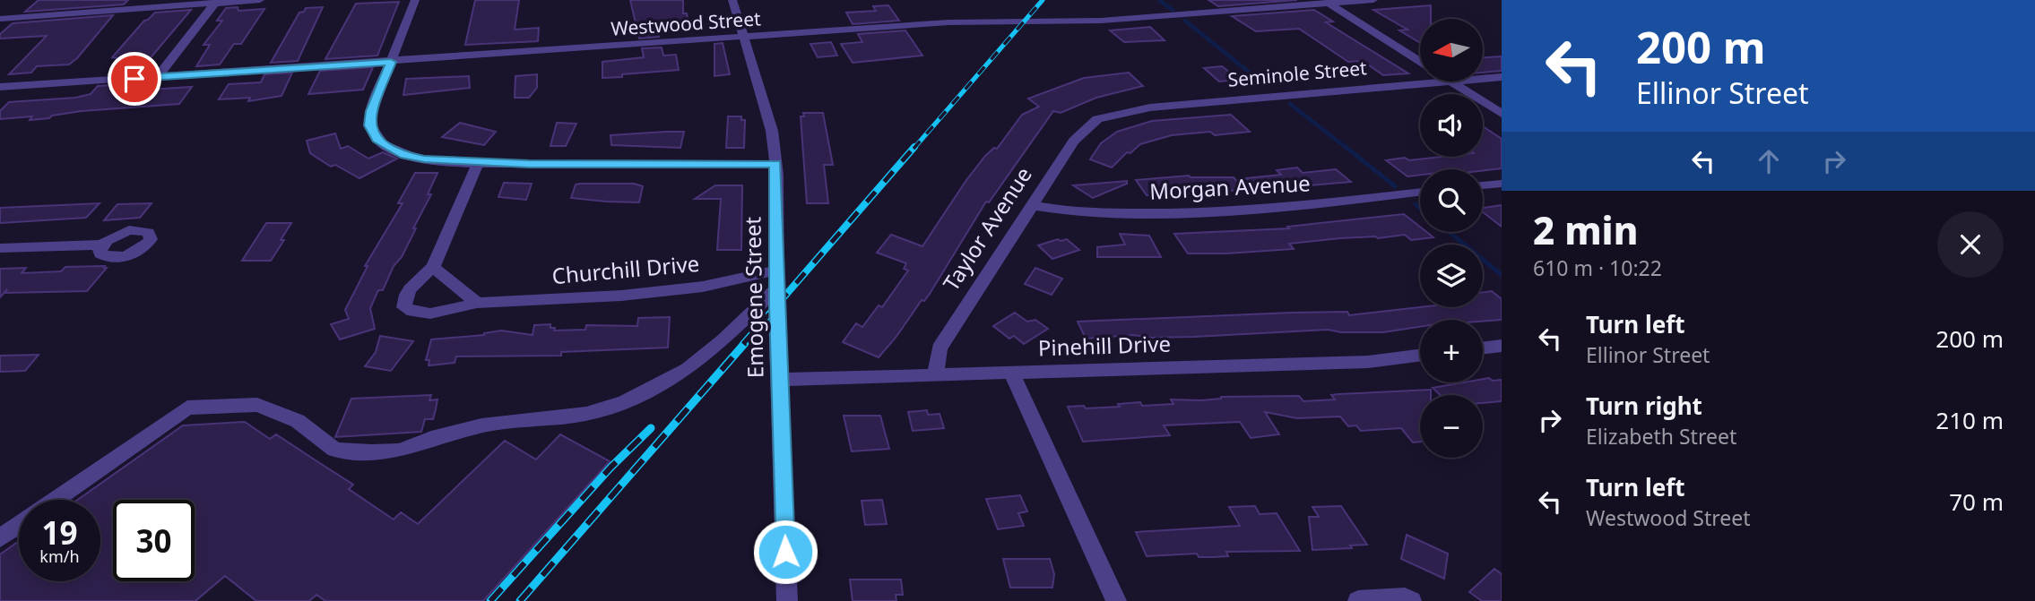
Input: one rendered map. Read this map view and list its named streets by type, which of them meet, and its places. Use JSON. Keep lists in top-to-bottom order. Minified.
{"streets":{"street":["Westwood Street","Seminole Street","Morgan Avenue","Taylor Avenue","Churchill Drive","Emogene Street","Pinehill Drive"]},"crossings":[["Westwood Street","Emogene Street"],["Seminole Street","Taylor Avenue"],["Morgan Avenue","Taylor Avenue"],["Taylor Avenue","Pinehill Drive"],["Churchill Drive","Emogene Street"],["Emogene Street","Pinehill Drive"]],"north":"left","page":{"turn":["200 m","Ellinor Street"],"map_buttons":["+","−"],"heading":["2 min","610 m · 10:22"],"list":[{"name":"Turn left","note":"Ellinor Street","value":"200 m"},{"name":"Turn right","note":"Elizabeth Street","value":"210 m"},{"name":"Turn left","note":"Westwood Street","value":"70 m"}],"speed":"19 km/h","limit":"30"}}
